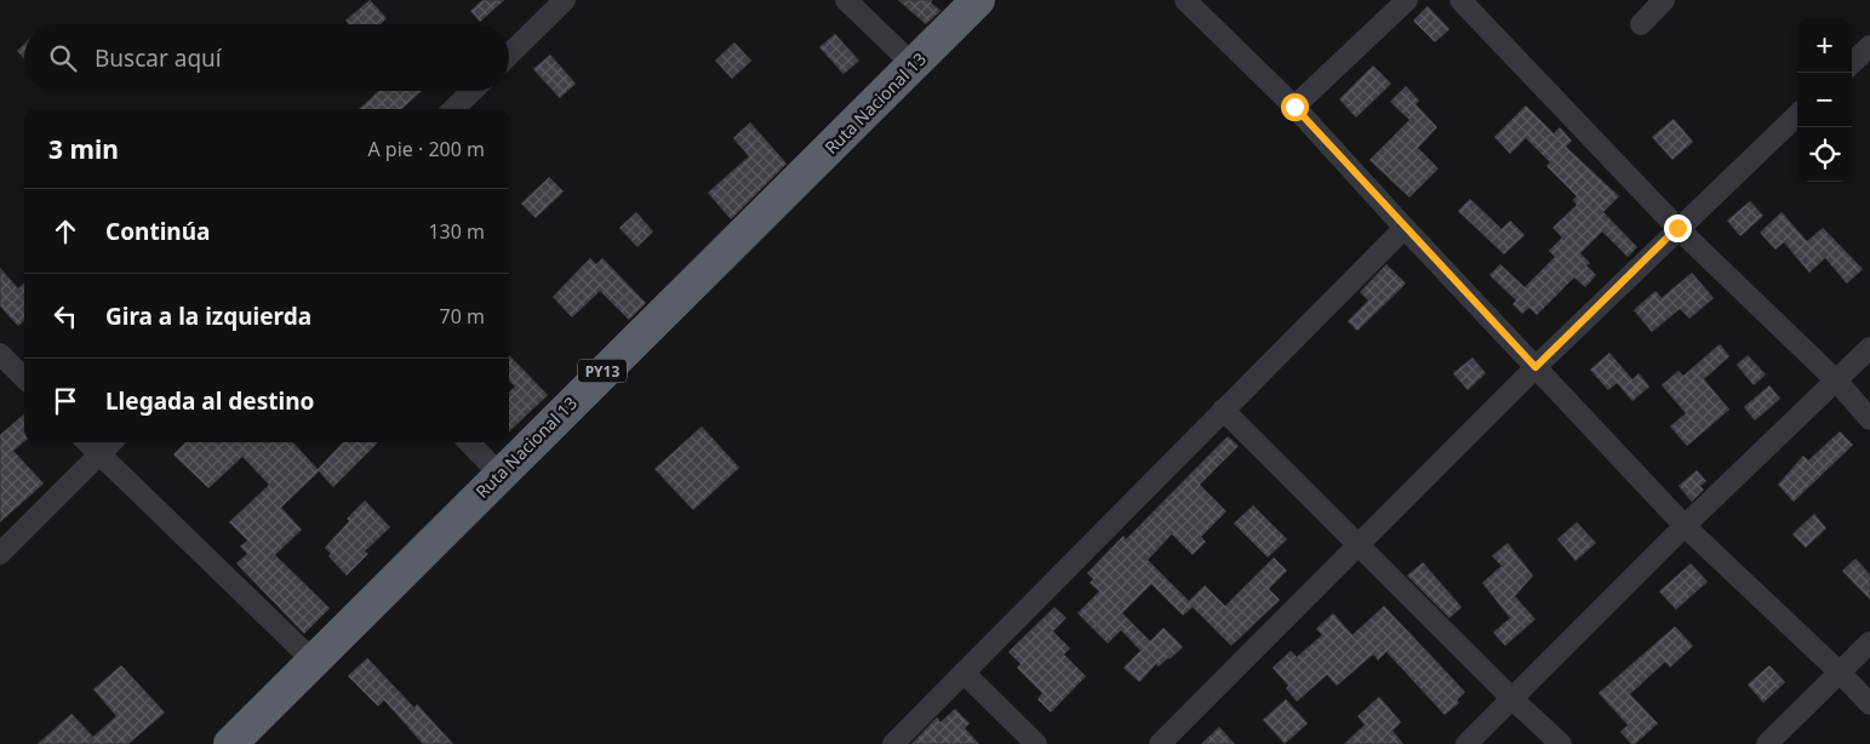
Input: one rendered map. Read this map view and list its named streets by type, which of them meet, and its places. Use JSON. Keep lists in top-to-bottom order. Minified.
{"streets":{"highway":["Ruta Nacional 13","PY13"]},"page":{"map_buttons":["+","−"],"search":"Buscar aquí","heading":["3 min","A pie · 200 m"],"list":[["Continúa","130 m"],["Gira a la izquierda","70 m"],"Llegada al destino"]}}
